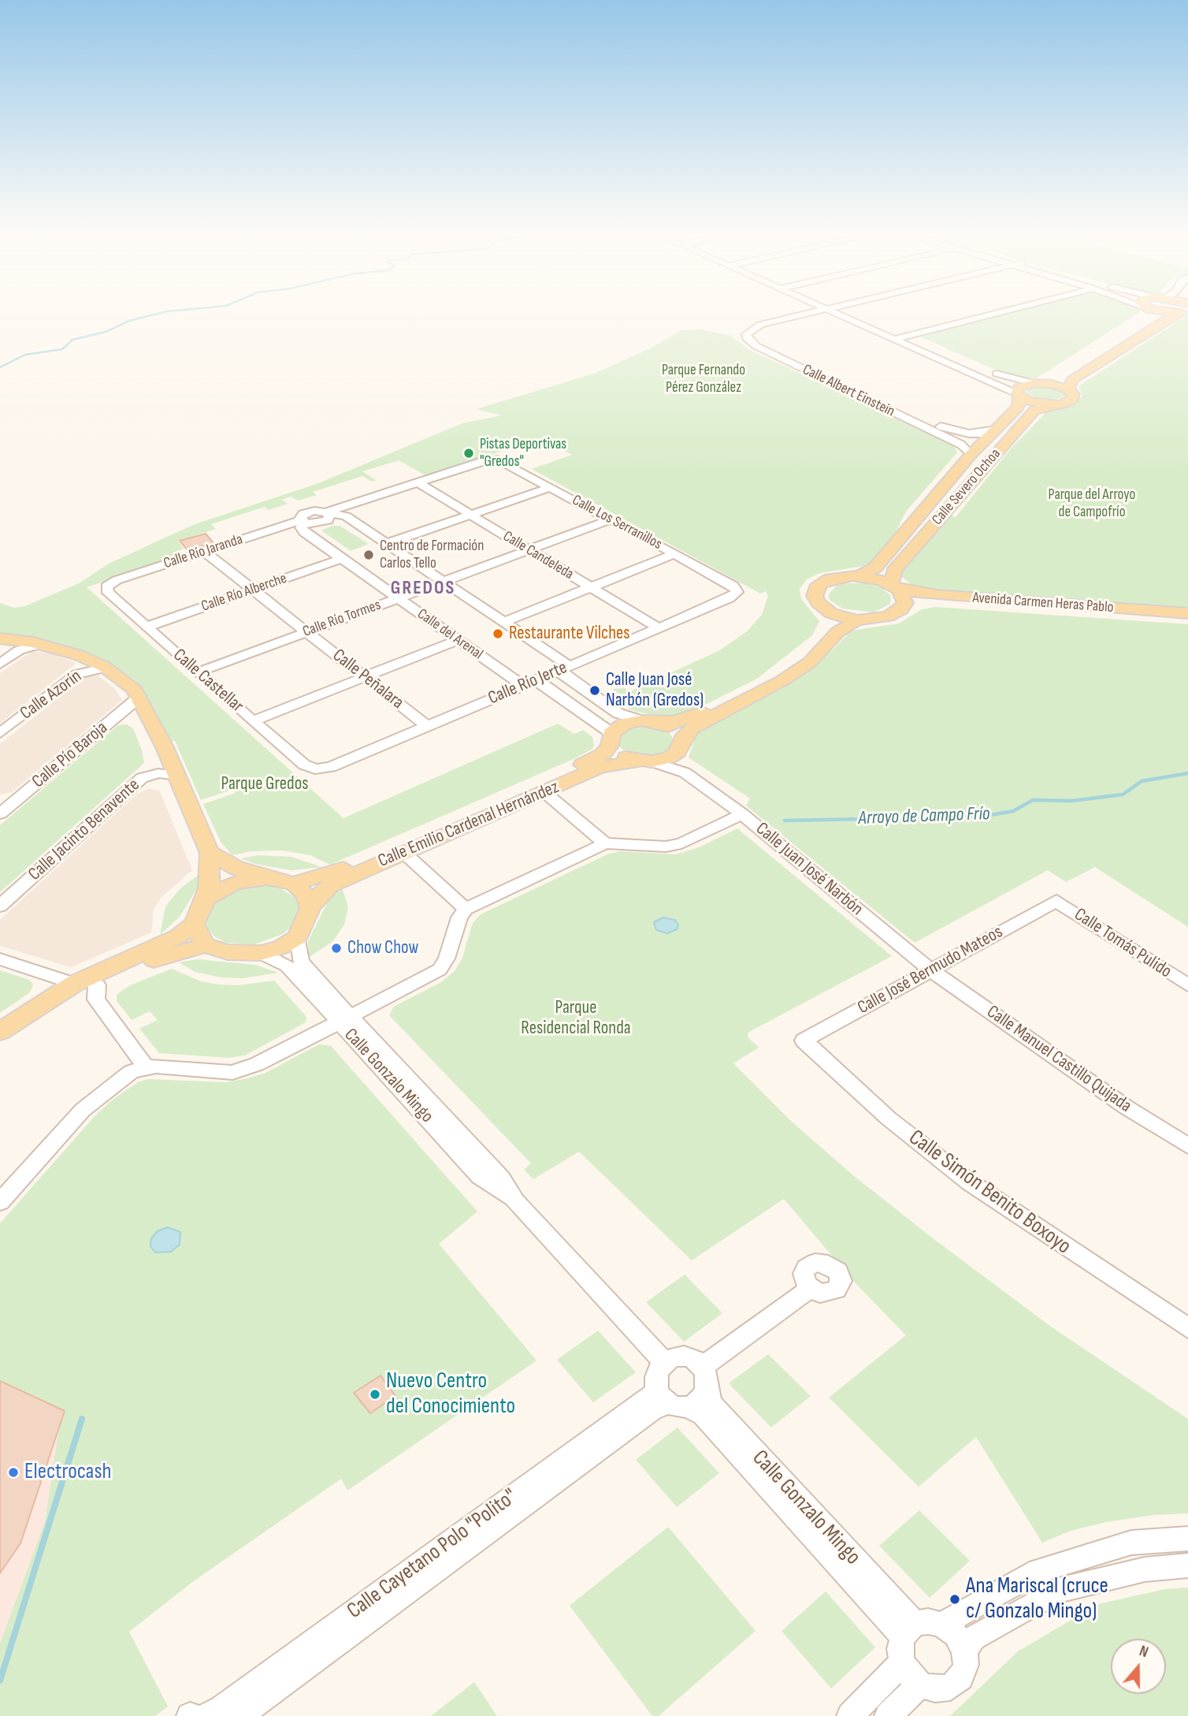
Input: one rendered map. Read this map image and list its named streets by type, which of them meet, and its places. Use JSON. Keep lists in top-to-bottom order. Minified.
{"streets":{"main road":["Calle Severo Ochoa","Avenida Carmen Heras Pablo","Calle Emilio Cardenal Hernández"],"street":["Calle Albert Einstein","Calle Los Serranillos","Calle Río Jaranda","Calle Candeleda","Calle Río Alberche","Calle Río Tormes","Calle del Arenal","Calle Peñalara","Calle Castellar","Calle Río Jerte","Calle Azorín","Calle Pío Baroja","Calle Jacinto Benavente","Calle Juan José Narbón","Calle Tomás Pulido","Calle José Bermudo Mateos","Calle Manuel Castillo Quijada","Calle Gonzalo Mingo","Calle Simón Benito Boxoyo","Calle Cayetano Polo \"Polito\""]},"crossings":[["Calle Albert Einstein","Calle Severo Ochoa"],["Calle Severo Ochoa","Avenida Carmen Heras Pablo"],["Calle Los Serranillos","Calle Candeleda"],["Calle Los Serranillos","Calle Río Tormes"],["Calle Los Serranillos","Calle Río Jerte"],["Calle Río Jaranda","Calle del Arenal"],["Calle Río Jaranda","Calle Peñalara"],["Calle Río Jaranda","Calle Castellar"],["Calle Candeleda","Calle Río Tormes"],["Calle Candeleda","Calle Río Jerte"],["Calle Río Alberche","Calle del Arenal"],["Calle Río Alberche","Calle Peñalara"],["Calle Río Alberche","Calle Castellar"],["Calle Río Tormes","Calle del Arenal"],["Calle Río Tormes","Calle Peñalara"],["Calle Río Tormes","Calle Castellar"],["Calle del Arenal","Calle Río Jerte"],["Calle Peñalara","Calle Río Jerte"],["Calle Castellar","Calle Río Jerte"],["Calle Emilio Cardenal Hernández","Calle Juan José Narbón"],["Calle Emilio Cardenal Hernández","Calle Gonzalo Mingo"],["Calle Juan José Narbón","Calle José Bermudo Mateos"],["Calle Juan José Narbón","Calle Manuel Castillo Quijada"],["Calle Tomás Pulido","Calle José Bermudo Mateos"],["Calle José Bermudo Mateos","Calle Manuel Castillo Quijada"],["Calle José Bermudo Mateos","Calle Simón Benito Boxoyo"],["Calle Gonzalo Mingo","Calle Cayetano Polo \"Polito\""]],"districts":["GREDOS"],"water":["Arroyo de Campo Frío"],"parks":["Parque Fernando Pérez González","Parque del Arroyo de Campofrío","Parque Gredos","Parque Residencial Ronda"],"places":["Pistas Deportivas \"Gredos\"","Centro de Formación Carlos Tello","Restaurante Vilches","Calle Juan José Narbón (Gredos)","Chow Chow","Nuevo Centro del Conocimiento","Electrocash","Ana Mariscal (cruce c/ Gonzalo Mingo)"],"north":"top"}
